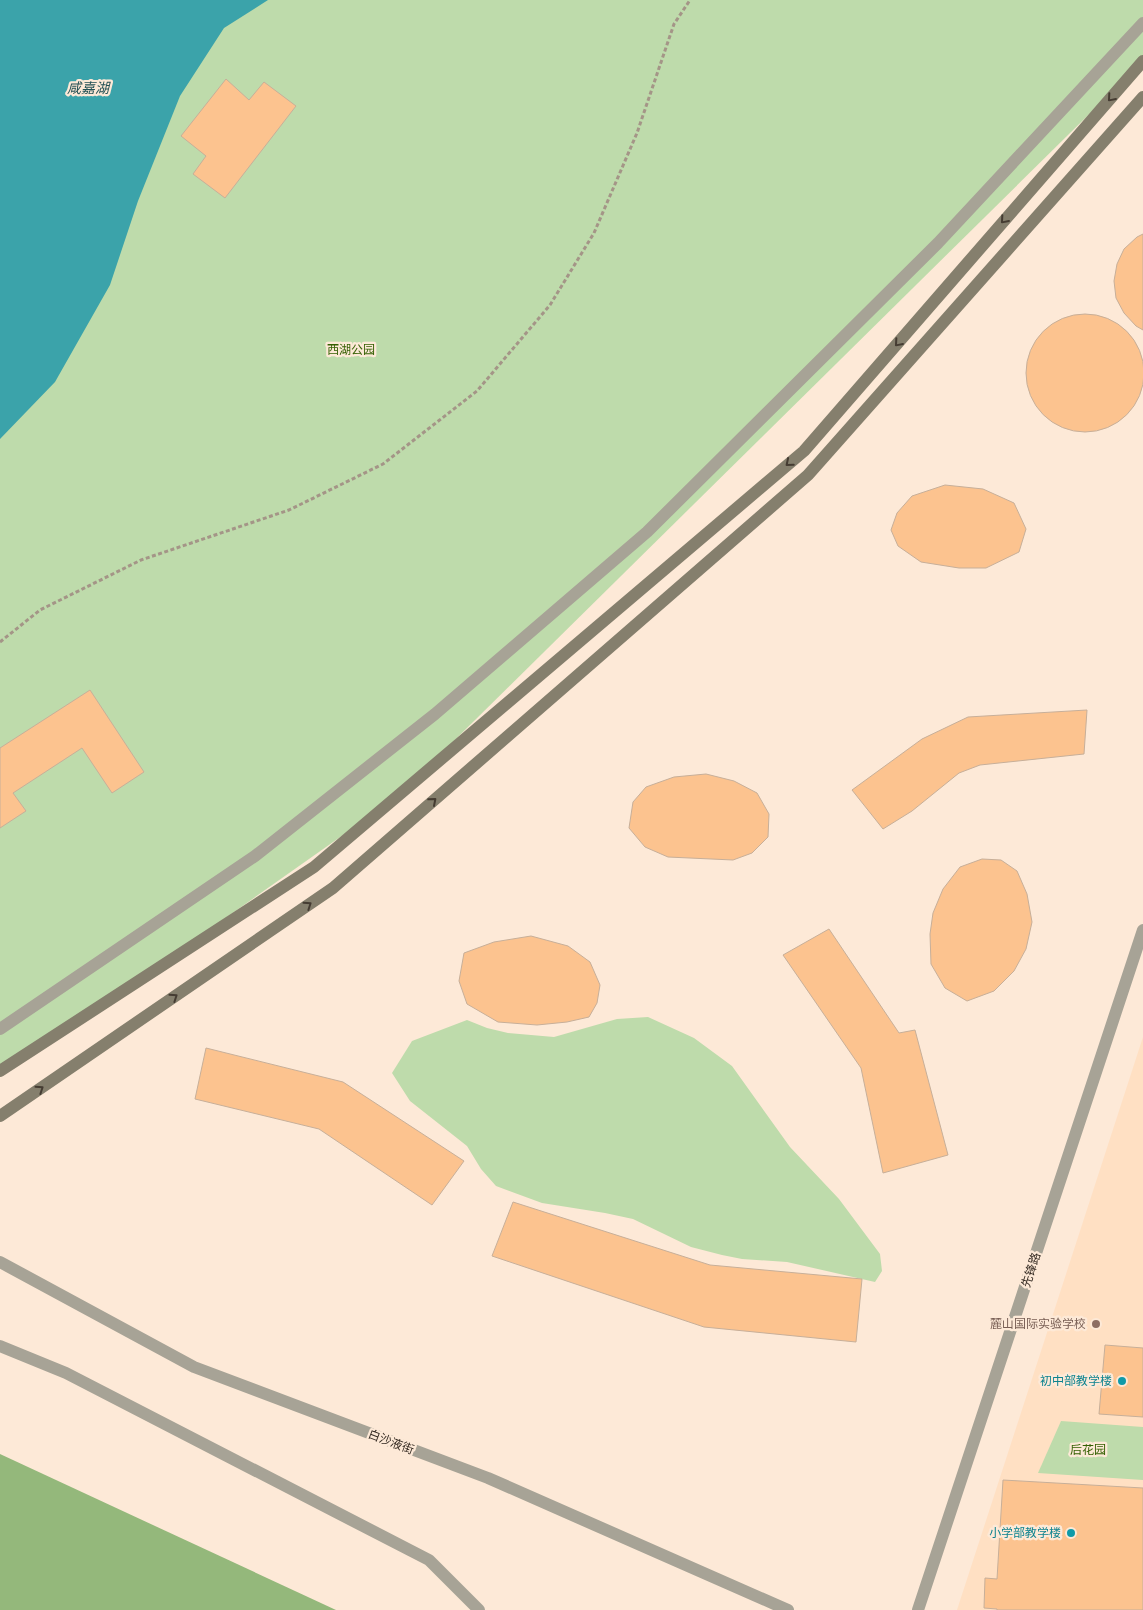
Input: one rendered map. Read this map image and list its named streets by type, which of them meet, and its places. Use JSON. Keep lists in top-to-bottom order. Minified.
{"streets":{"street":["先锋路","白沙液街"]},"water":["咸嘉湖"],"parks":["西湖公园","后花园"],"places":["麓山国际实验学校","初中部教学楼","小学部教学楼"]}
